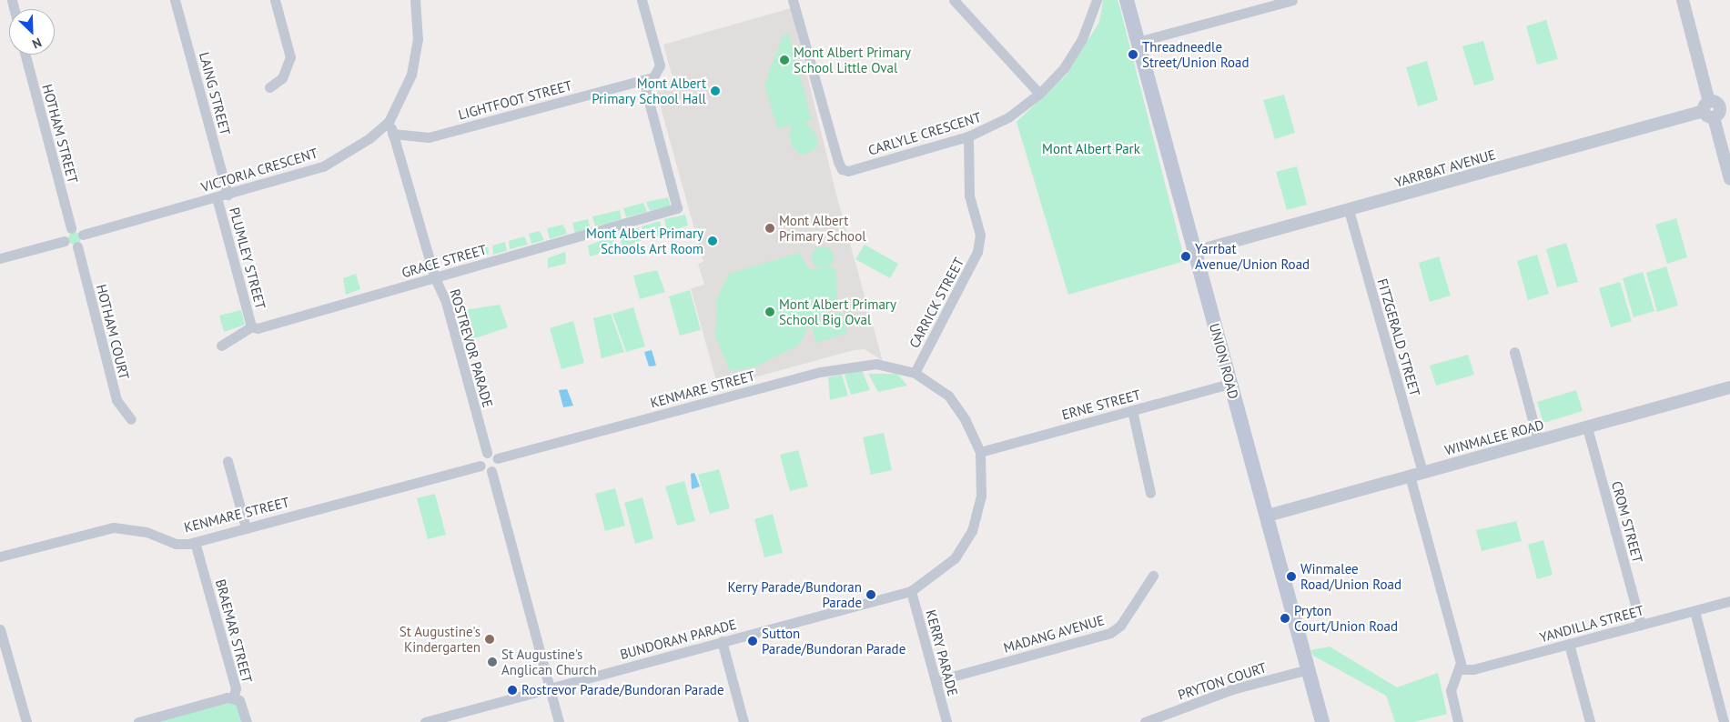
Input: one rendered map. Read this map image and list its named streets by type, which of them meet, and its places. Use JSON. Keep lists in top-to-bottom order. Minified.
{"streets":{"main road":["UNION ROAD"],"street":["LAING STREET","LIGHTFOOT STREET","HOTHAM STREET","CARLYLE CRESCENT","YARRBAT AVENUE","VICTORIA CRESCENT","PLUMLEY STREET","GRACE STREET","CARRICK STREET","HOTHAM COURT","FITZGERALD STREET","ROSTREVOR PARADE","KENMARE STREET","ERNE STREET","WINMALEE ROAD","CROM STREET","YANDILLA STREET","BRAEMAR STREET","MADANG AVENUE","BUNDORAN PARADE","KERRY PARADE","PRYTON COURT"]},"crossings":[["LAING STREET","VICTORIA CRESCENT"],["LIGHTFOOT STREET","GRACE STREET"],["LIGHTFOOT STREET","ROSTREVOR PARADE"],["HOTHAM STREET","VICTORIA CRESCENT"],["HOTHAM STREET","HOTHAM COURT"],["CARLYLE CRESCENT","CARRICK STREET"],["YARRBAT AVENUE","FITZGERALD STREET"],["YARRBAT AVENUE","UNION ROAD"],["VICTORIA CRESCENT","PLUMLEY STREET"],["VICTORIA CRESCENT","HOTHAM COURT"],["VICTORIA CRESCENT","ROSTREVOR PARADE"],["PLUMLEY STREET","GRACE STREET"],["GRACE STREET","ROSTREVOR PARADE"],["CARRICK STREET","KENMARE STREET"],["FITZGERALD STREET","WINMALEE ROAD"],["FITZGERALD STREET","YANDILLA STREET"],["ROSTREVOR PARADE","KENMARE STREET"],["UNION ROAD","ERNE STREET"],["UNION ROAD","WINMALEE ROAD"],["UNION ROAD","PRYTON COURT"],["KENMARE STREET","BRAEMAR STREET"],["WINMALEE ROAD","CROM STREET"],["CROM STREET","YANDILLA STREET"],["MADANG AVENUE","KERRY PARADE"],["BUNDORAN PARADE","KERRY PARADE"]],"parks":["Mont Albert Park"],"places":["Threadneedle Street/Union Road","Mont Albert Primary School Little Oval","Mont Albert Primary School Hall","Mont Albert Primary School","Mont Albert Primary Schools Art Room","Yarrbat Avenue/Union Road","Mont Albert Primary School Big Oval","Winmalee Road/Union Road","Kerry Parade/Bundoran Parade","Pryton Court/Union Road","St Augustine's Kindergarten","Sutton Parade/Bundoran Parade","St Augustine's Anglican Church","Rostrevor Parade/Bundoran Parade"],"north":"bottom right"}
